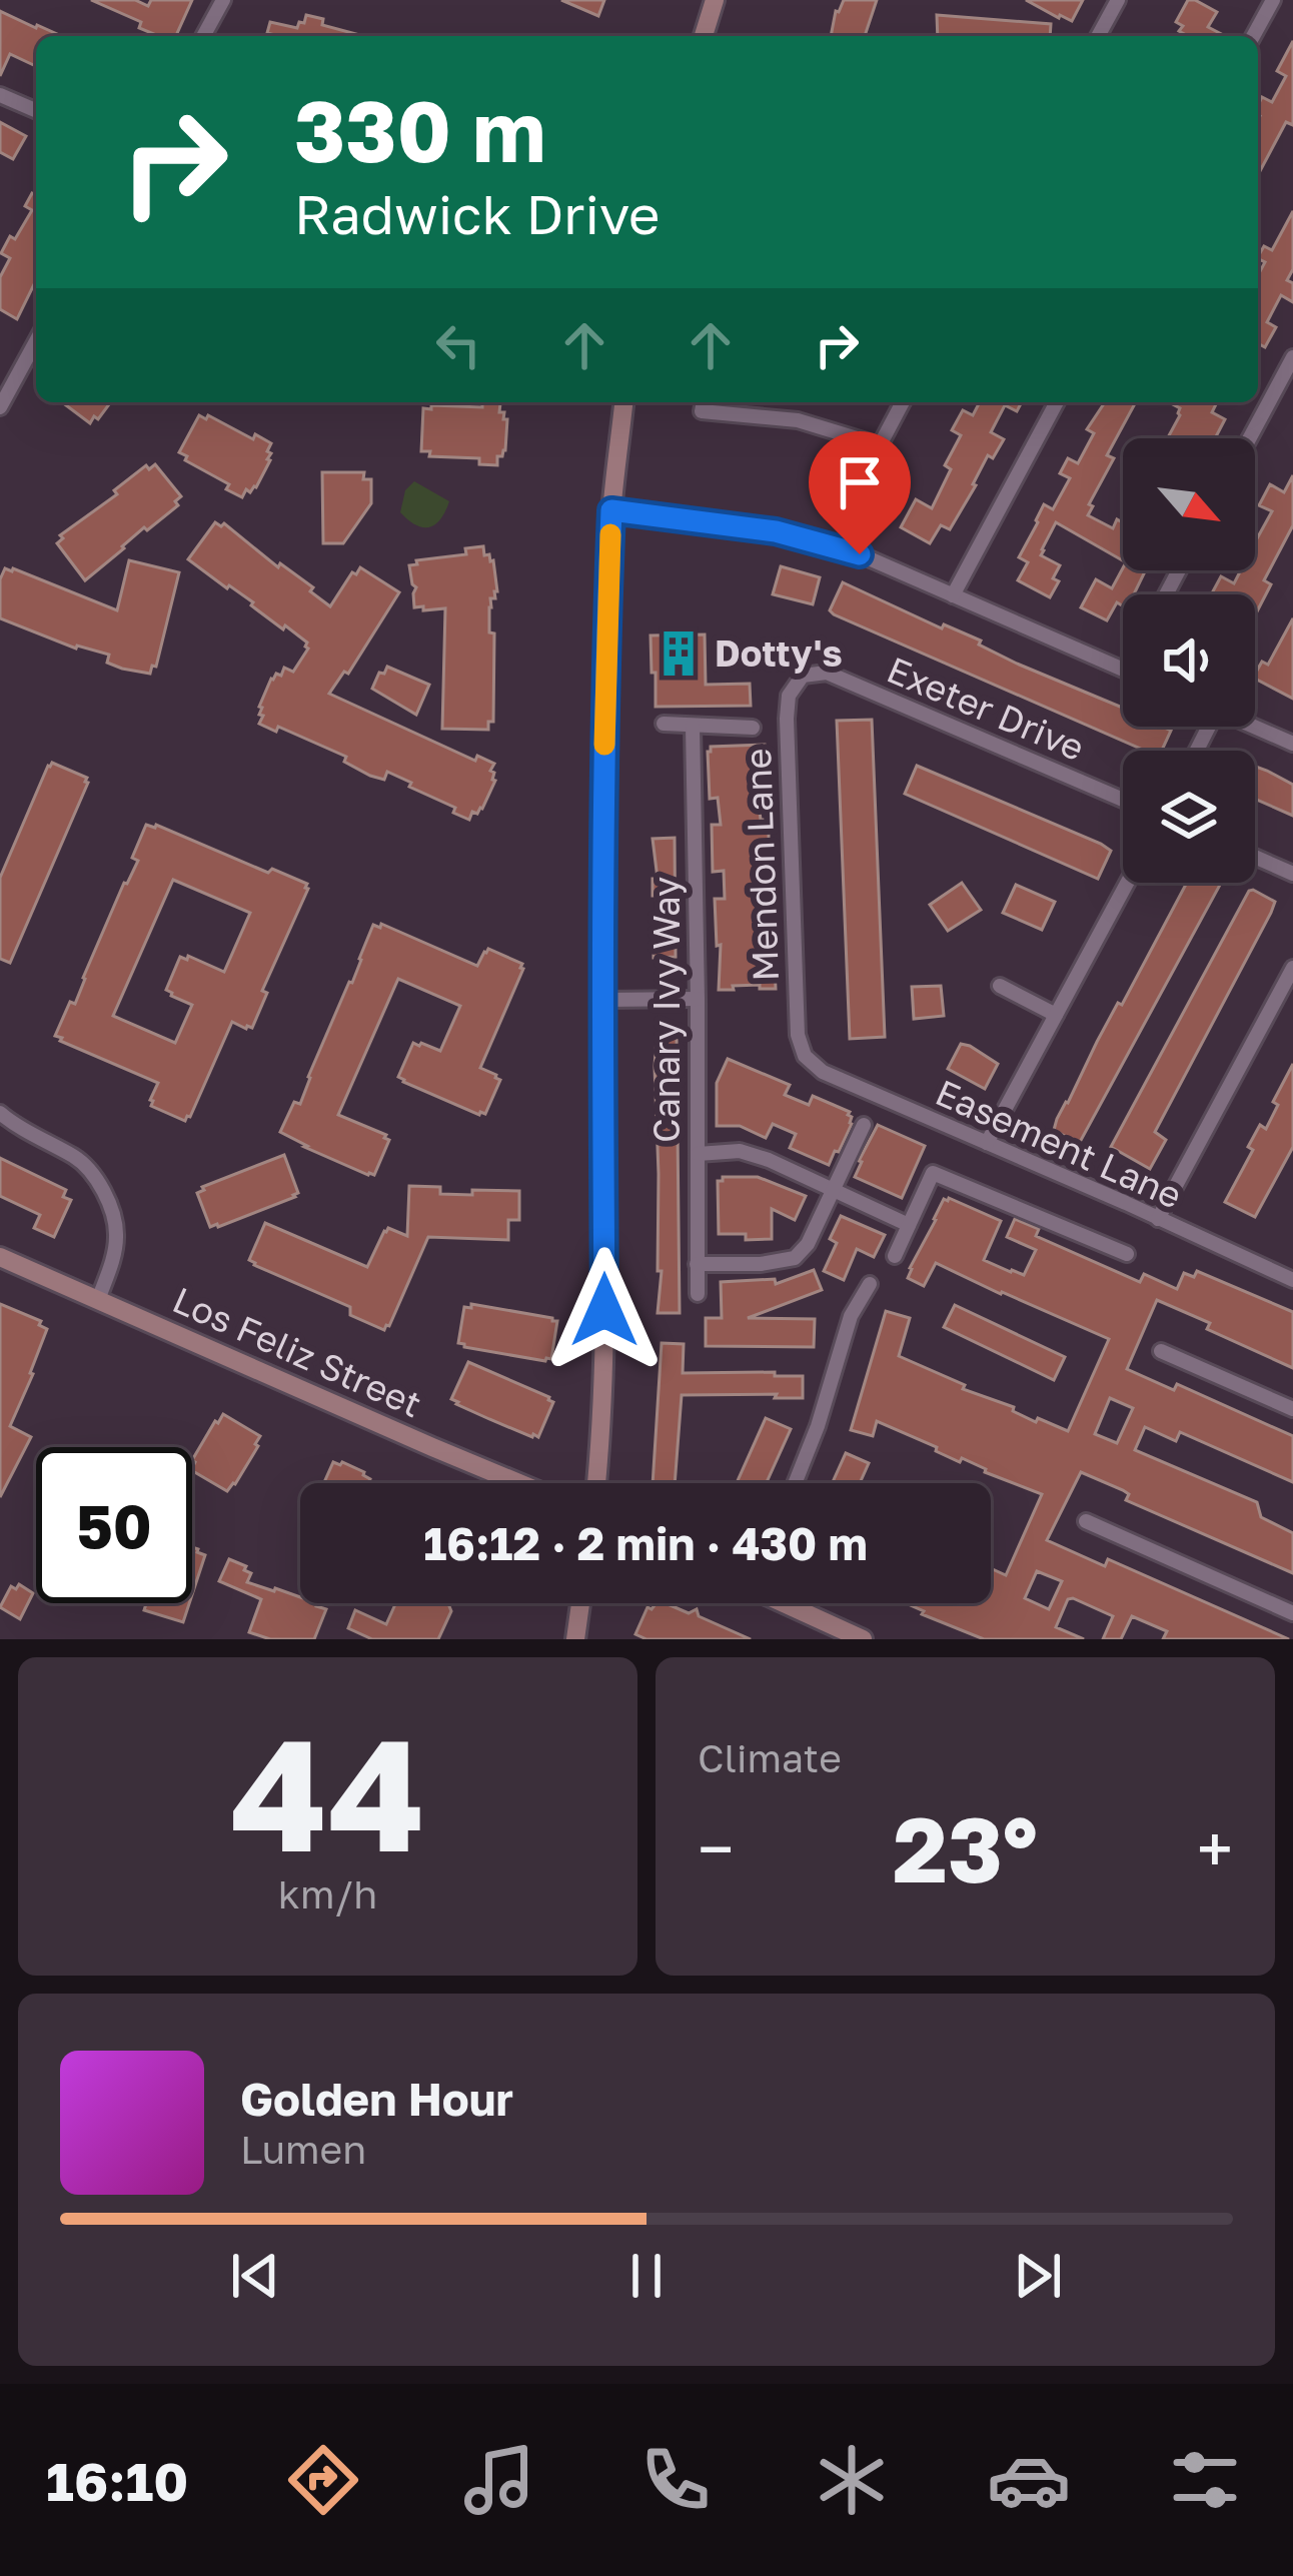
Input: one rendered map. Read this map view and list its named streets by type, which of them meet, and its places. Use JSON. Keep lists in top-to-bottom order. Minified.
{"streets":{"main road":["Los Feliz Street"],"street":["Exeter Drive","Mendon Lane","Canary Ivy Way","Easement Lane"]},"crossings":[["Exeter Drive","Mendon Lane"],["Mendon Lane","Easement Lane"]],"places":{"building":["Dotty's"]},"north":"bottom right","page":{"turn":["330 m","Radwick Drive"],"limit":"50","trip":"16:12 · 2 min · 430 m","tile":[["44","km/h"],"Climate"],"heat":["−","23°","+"],"song":["Golden Hour","Lumen"],"tabs":"16:10"}}
